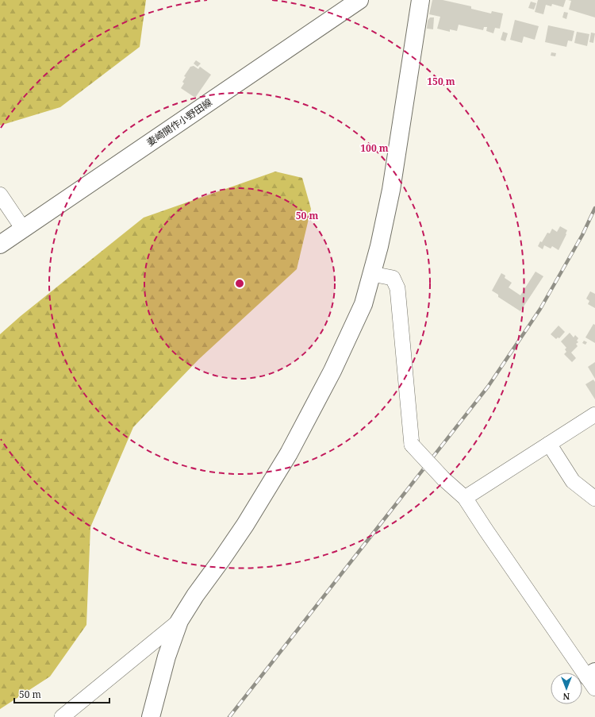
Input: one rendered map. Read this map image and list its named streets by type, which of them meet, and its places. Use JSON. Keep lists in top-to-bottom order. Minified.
{"streets":{"street":["妻崎開作小野田線"]},"scale_bar":"50 m","north":"bottom","rings":["150 m","100 m","50 m"]}
